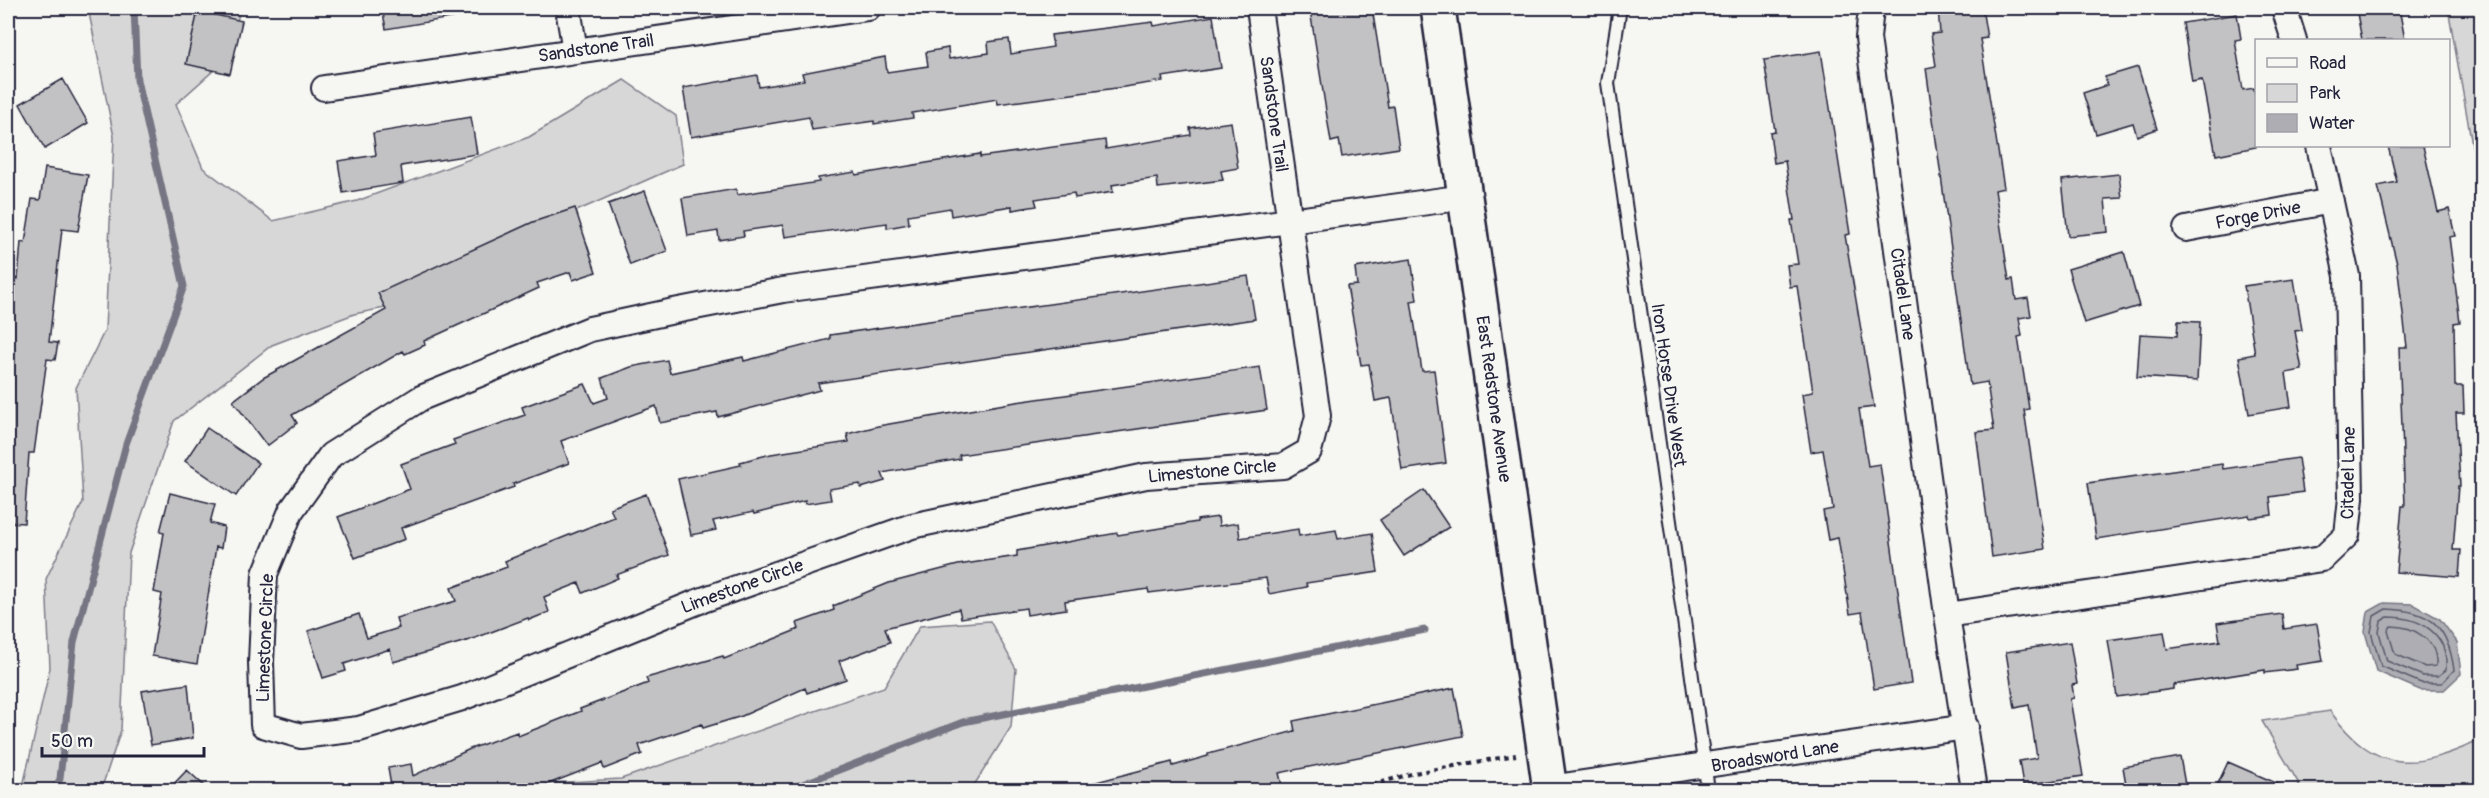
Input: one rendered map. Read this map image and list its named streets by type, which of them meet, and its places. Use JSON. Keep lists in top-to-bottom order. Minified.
{"streets":{"street":["Sandstone Trail","Forge Drive","Citadel Lane","East Redstone Avenue","Limestone Circle","Broadsword Lane"],"lane":["Iron Horse Drive West"]},"crossings":[["Sandstone Trail","Limestone Circle"],["Forge Drive","Citadel Lane"],["Citadel Lane","Broadsword Lane"],["Iron Horse Drive West","Broadsword Lane"],["East Redstone Avenue","Limestone Circle"],["East Redstone Avenue","Broadsword Lane"]],"legend":["Road","Park","Water"],"scale_bar":"50 m"}
